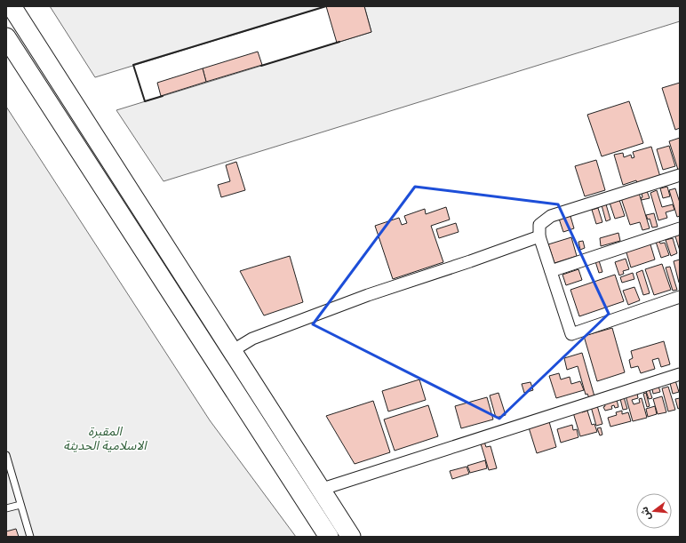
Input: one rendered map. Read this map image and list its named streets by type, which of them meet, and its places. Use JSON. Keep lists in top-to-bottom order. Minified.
{"parks":["المقبرة الاسلامية الحديثة"],"north":"left"}
